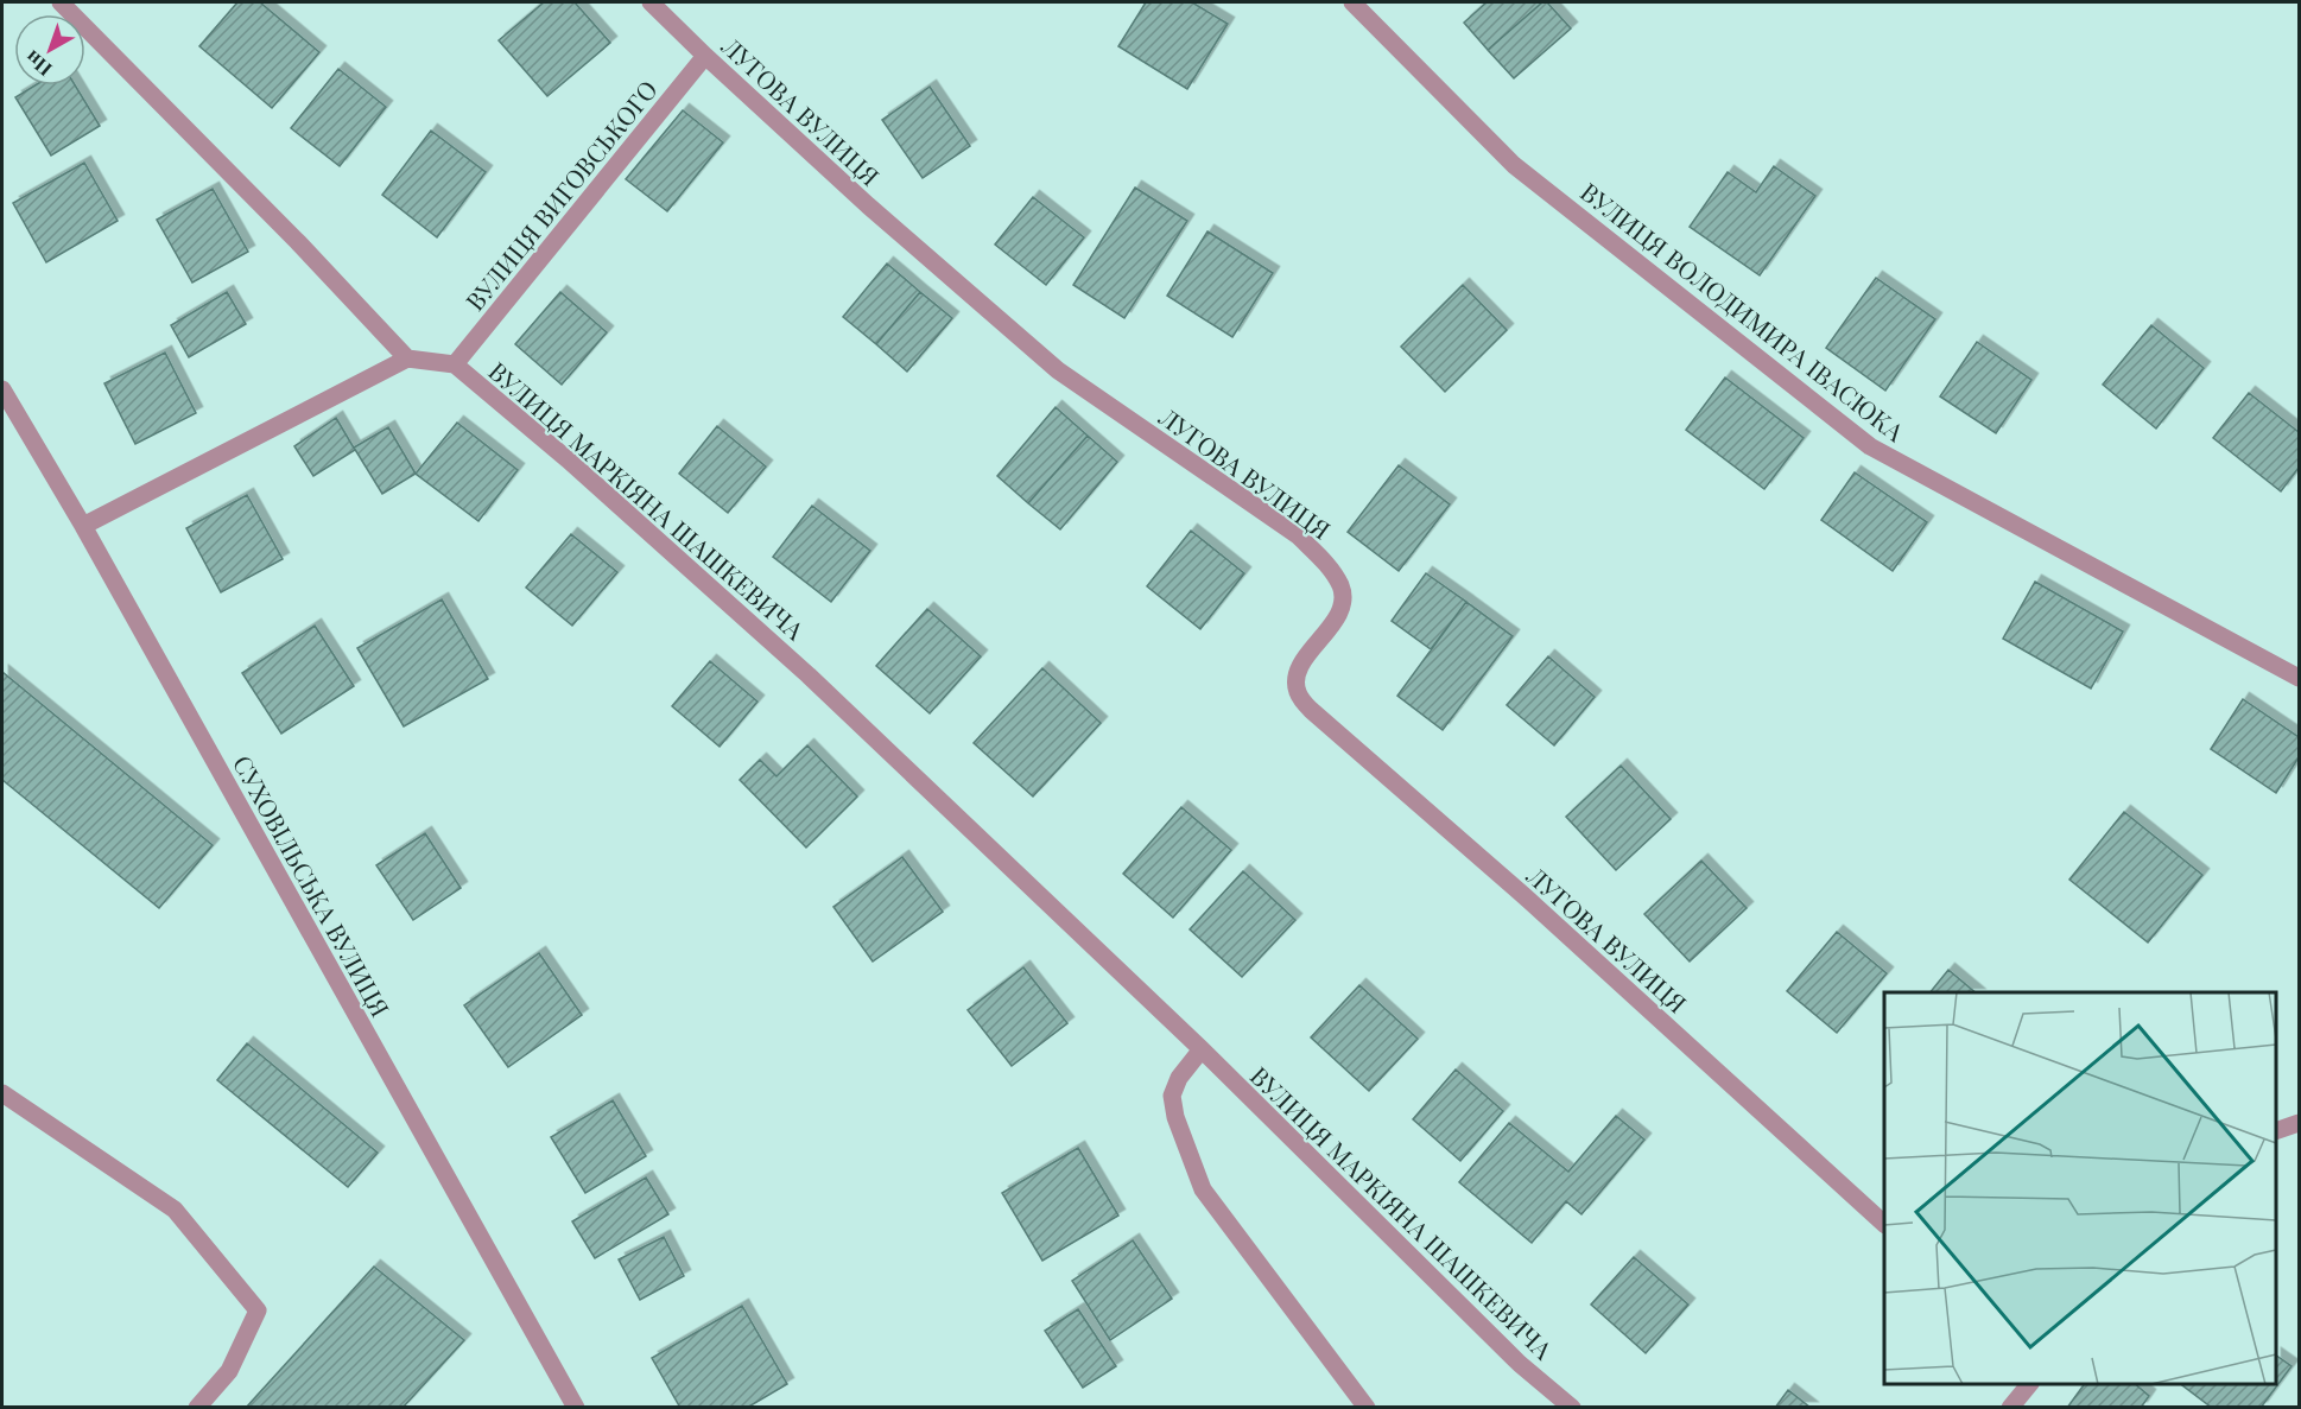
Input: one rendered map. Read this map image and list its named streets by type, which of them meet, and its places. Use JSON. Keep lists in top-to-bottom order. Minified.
{"streets":{"street":["ЛУГОВА ВУЛИЦЯ","ВУЛИЦЯ ВИГОВСЬКОГО","ВУЛИЦЯ ВОЛОДИМИРА ІВАСЮКА","ВУЛИЦЯ МАРКІЯНА ШАШКЕВИЧА","СУХОВІЛЬСЬКА ВУЛИЦЯ"]},"crossings":[["ЛУГОВА ВУЛИЦЯ","ВУЛИЦЯ ВИГОВСЬКОГО"],["ВУЛИЦЯ ВИГОВСЬКОГО","ВУЛИЦЯ МАРКІЯНА ШАШКЕВИЧА"]],"north":"bottom left"}
